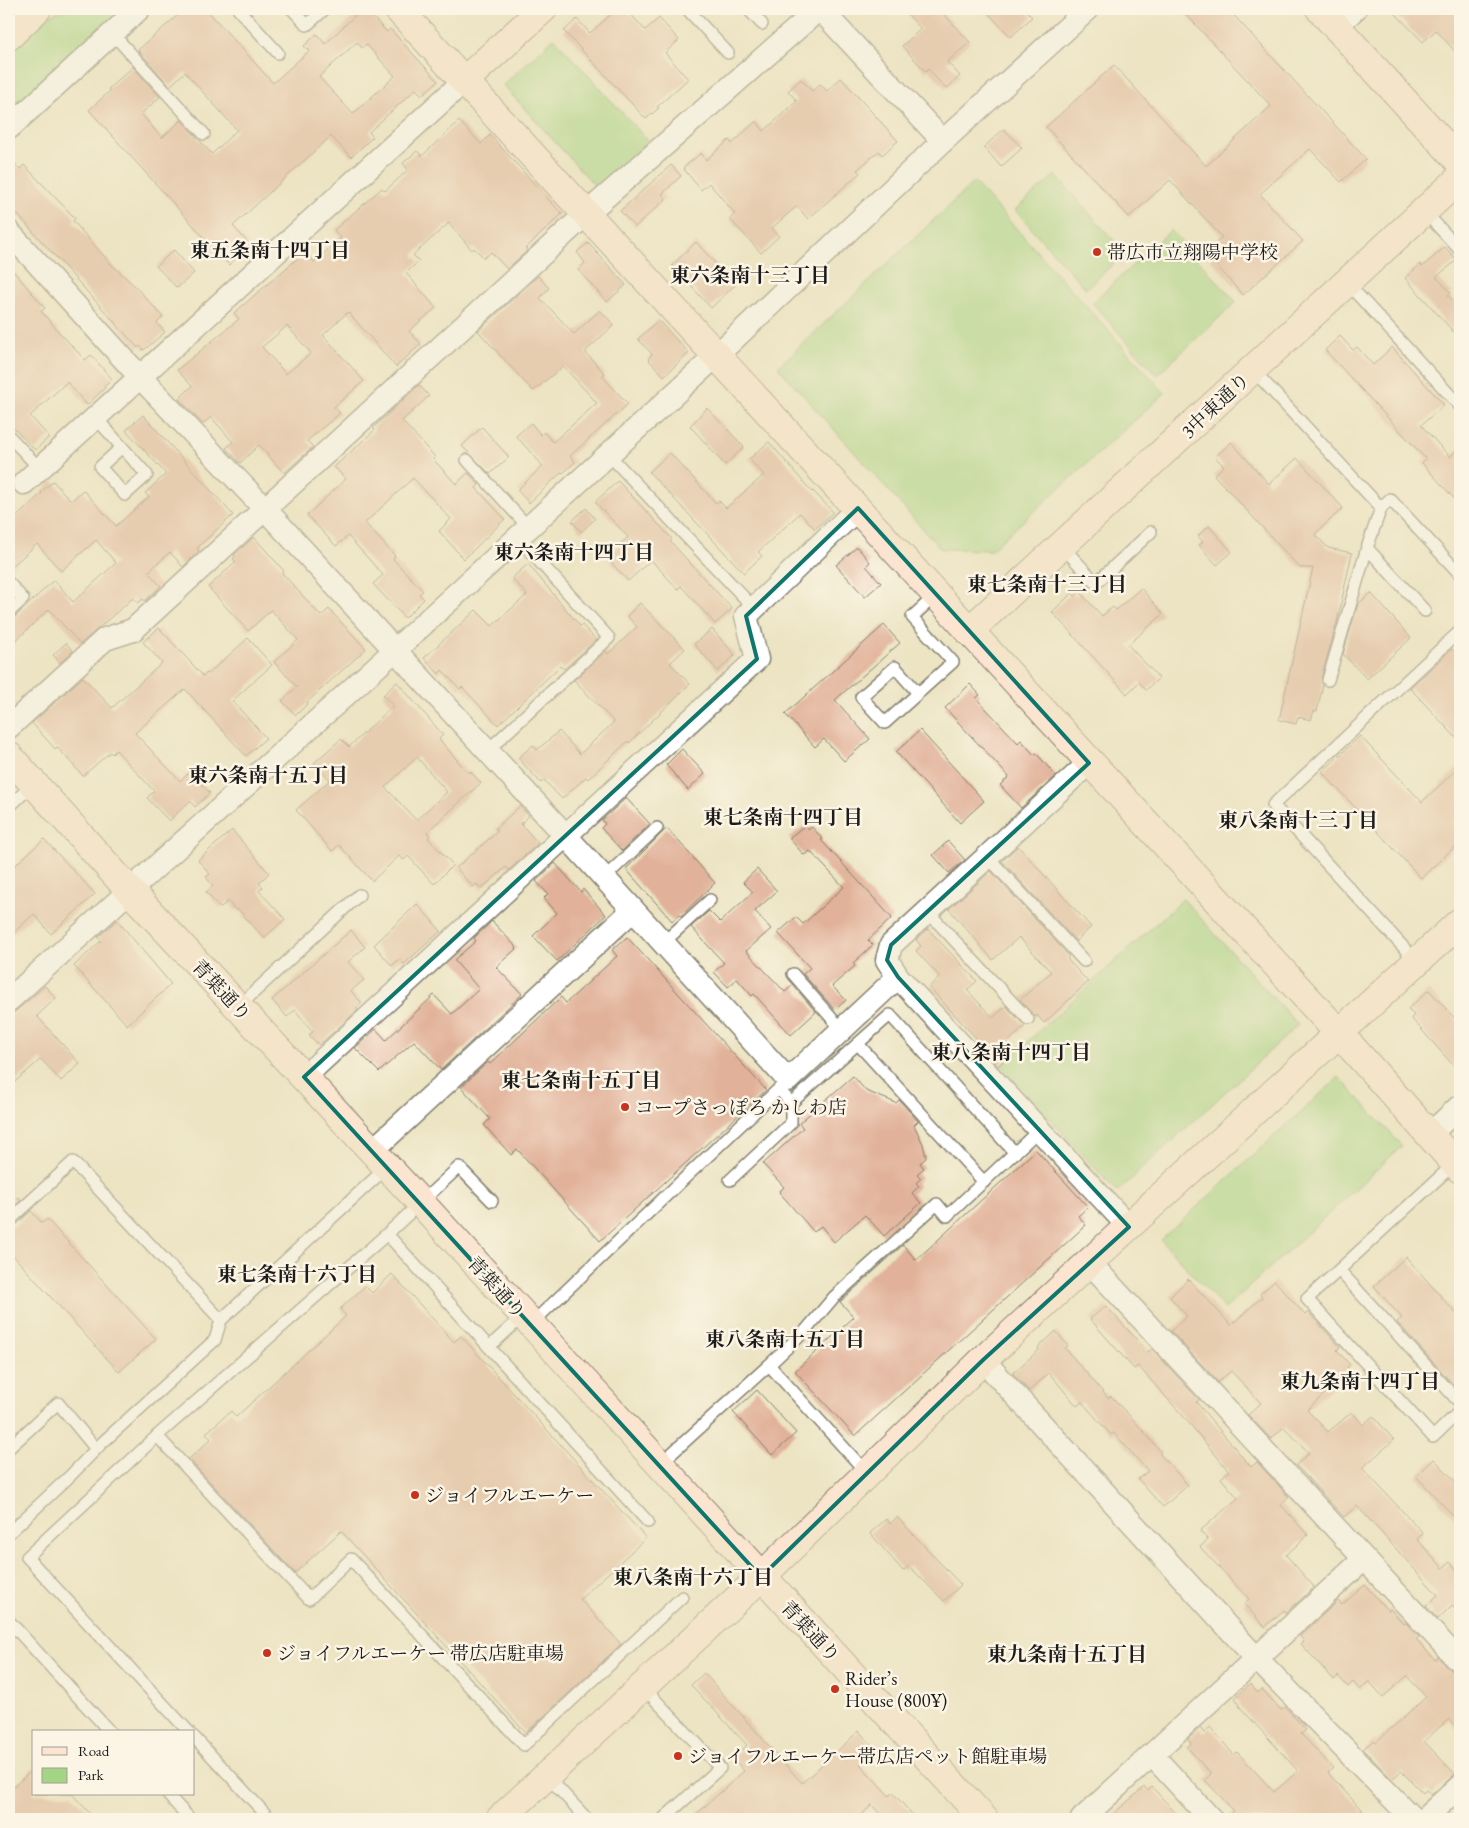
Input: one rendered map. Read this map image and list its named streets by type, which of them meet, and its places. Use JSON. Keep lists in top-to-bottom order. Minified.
{"streets":{"street":["3中東通り","青葉通り"]},"districts":["東五条南十四丁目","東六条南十三丁目","東六条南十四丁目","東七条南十三丁目","東六条南十五丁目","東七条南十四丁目","東八条南十三丁目","東八条南十四丁目","東七条南十五丁目","東七条南十六丁目","東八条南十五丁目","東九条南十四丁目","東八条南十六丁目","東九条南十五丁目"],"places":["帯広市立翔陽中学校","コープさっぽろ かしわ店","ジョイフルエーケー","ジョイフルエーケー 帯広店駐車場","Rider’s House (800¥)","ジョイフルエーケー帯広店ペット館駐車場"],"legend":["Road","Park"]}
